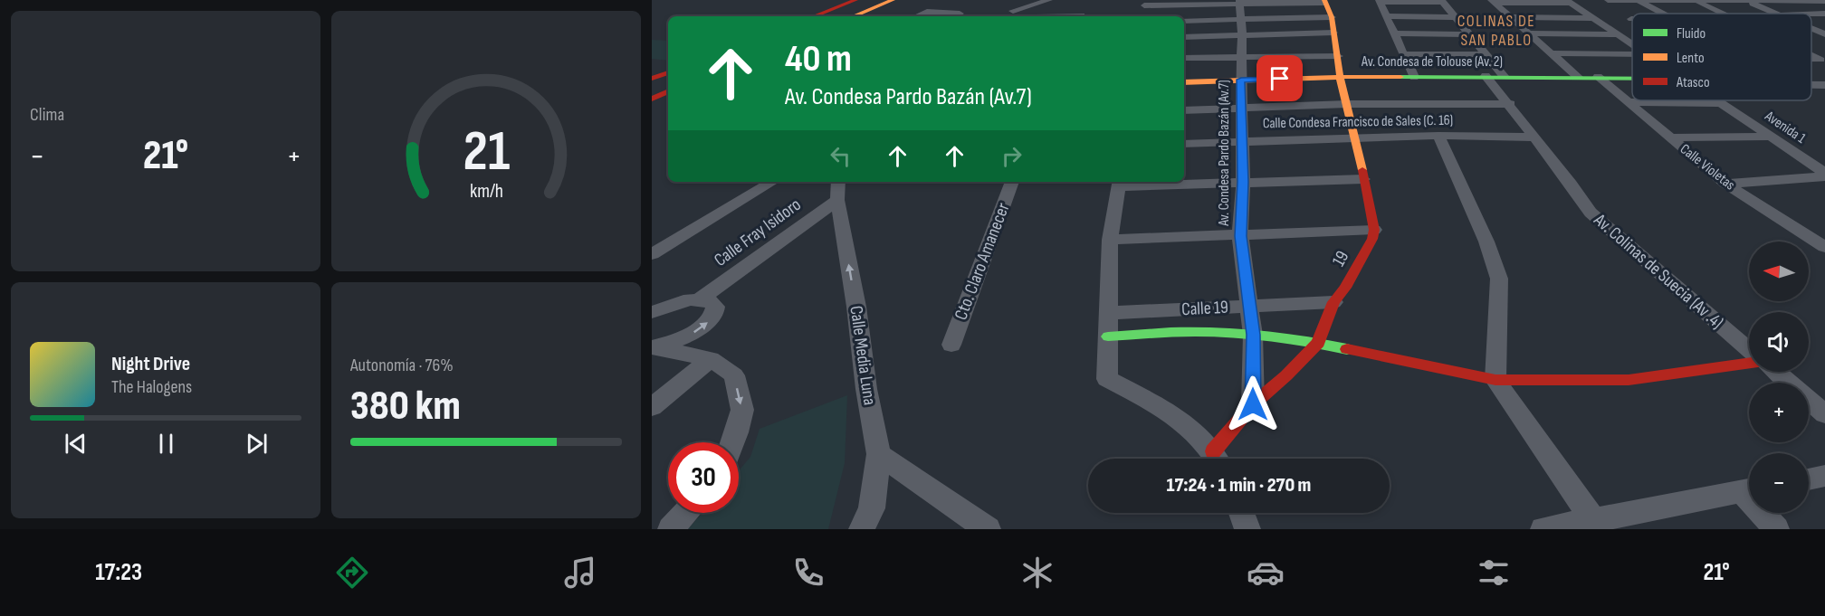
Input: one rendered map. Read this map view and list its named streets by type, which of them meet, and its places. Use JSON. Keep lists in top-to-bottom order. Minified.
{"streets":{"street":["Av. Condesa de Tolouse (Av. 2)","Calle Condesa Francisco de Sales (C. 16)","Avenida 1","Av. Condesa Pardo Bazán (Av.7)","Calle Violetas","Calle Fray Isidoro","19","Cto. Claro Amanecer","Av. Colinas de Suecia (Av .4)","Calle 19","Calle Media Luna"]},"crossings":[["Av. Condesa de Tolouse (Av. 2)","Av. Condesa Pardo Bazán (Av.7)"],["Av. Condesa de Tolouse (Av. 2)","Calle Violetas"],["Av. Condesa de Tolouse (Av. 2)","Av. Colinas de Suecia (Av .4)"],["Calle Condesa Francisco de Sales (C. 16)","Av. Condesa Pardo Bazán (Av.7)"],["Calle Condesa Francisco de Sales (C. 16)","Av. Colinas de Suecia (Av .4)"],["Av. Condesa Pardo Bazán (Av.7)","Calle 19"],["Calle Fray Isidoro","Calle Media Luna"],["19","Calle 19"]],"one_way":["Calle Media Luna"],"districts":["COLINAS DE SAN PABLO"],"legend":["Fluido","Lento","Atasco"],"north":"left","page":{"tile":["Clima",["Autonomía · 76%","380 km"]],"turn":["40 m","Av. Condesa Pardo Bazán (Av.7)"],"heat":["−","21°","+"],"map_buttons":["+","−"],"song":["Night Drive","The Halogens"],"limit":"30","trip":"17:24 · 1 min · 270 m","tabs":["17:23","21°"],"gauge":["21","km/h"]}}
